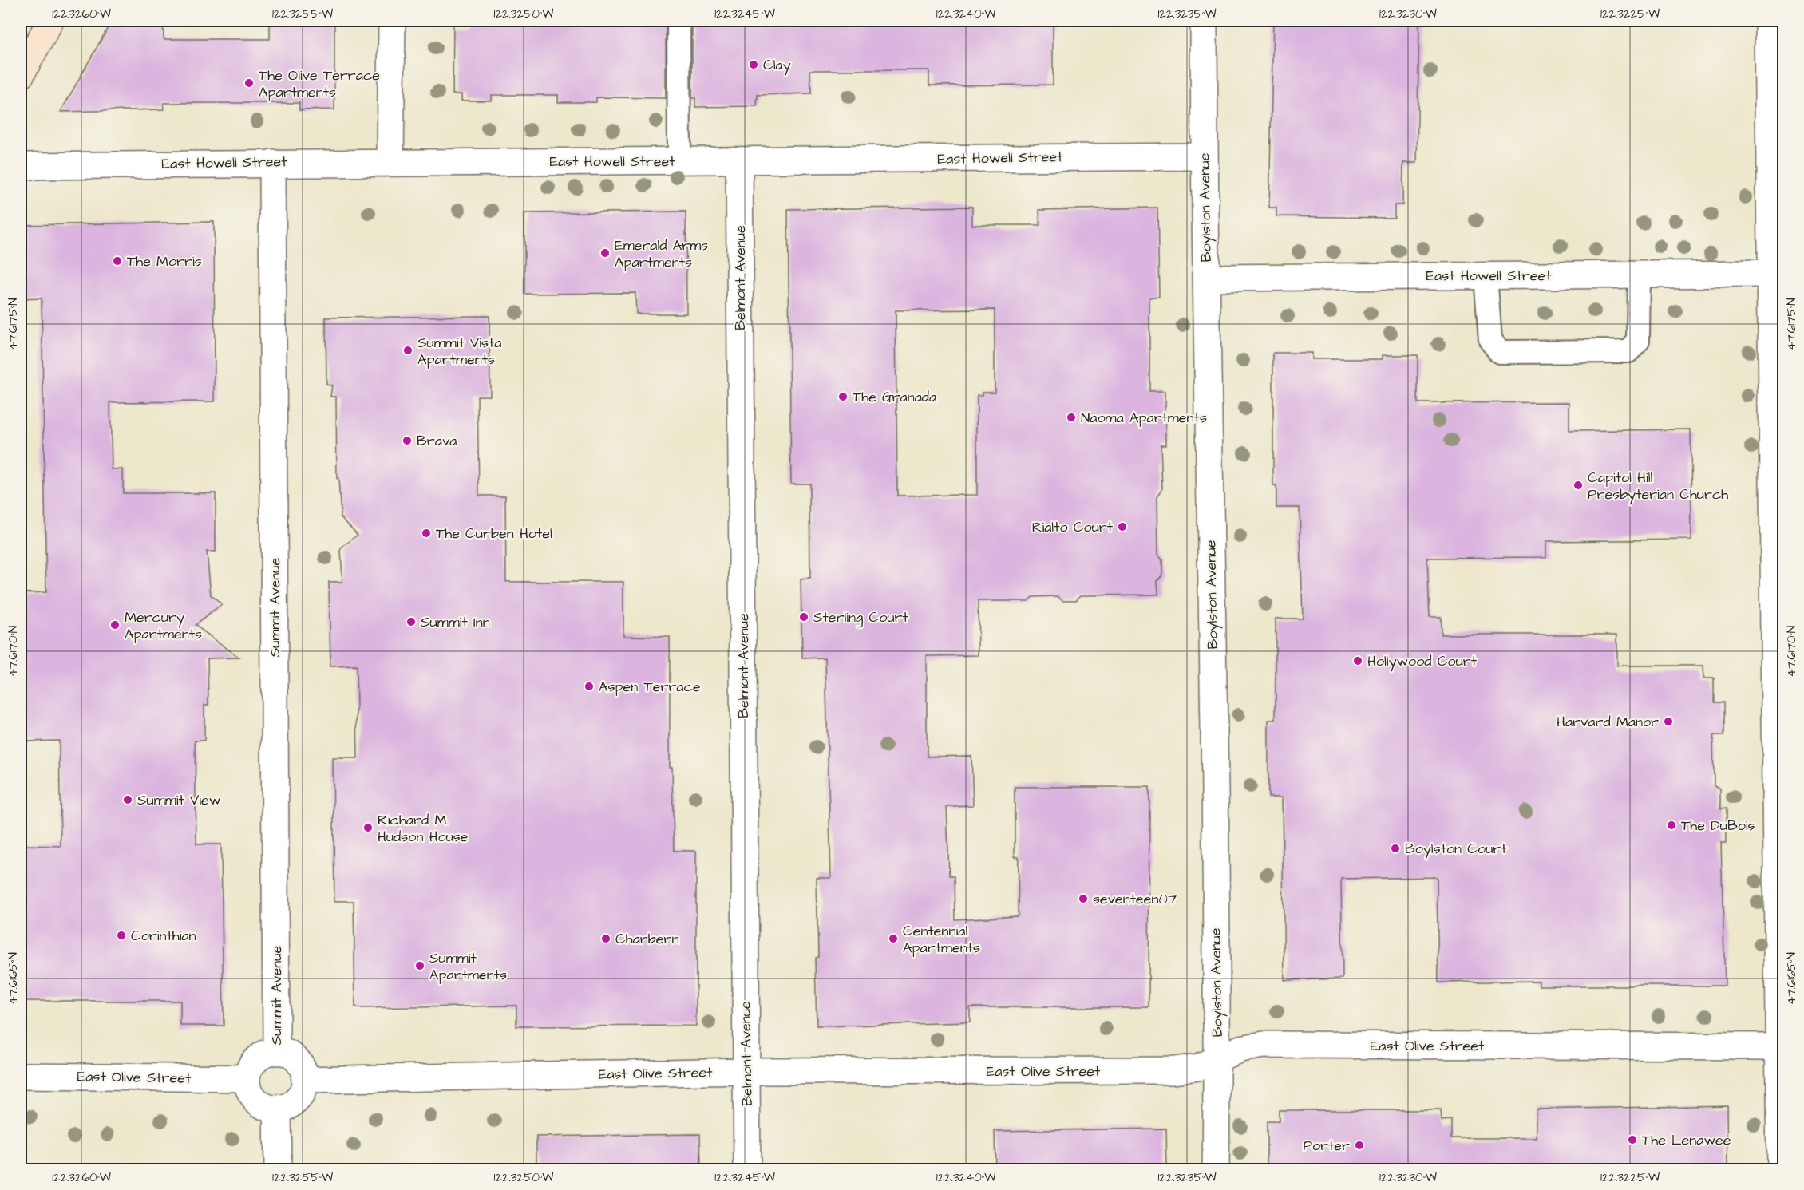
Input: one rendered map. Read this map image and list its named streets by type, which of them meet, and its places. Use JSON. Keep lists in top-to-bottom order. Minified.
{"streets":{"street":["East Howell Street","Boylston Avenue","Belmont Avenue","Summit Avenue","East Olive Street"]},"crossings":[["East Howell Street","Boylston Avenue"],["East Howell Street","Belmont Avenue"],["East Howell Street","Summit Avenue"],["Boylston Avenue","East Olive Street"],["Belmont Avenue","East Olive Street"],["Summit Avenue","East Olive Street"]],"places":["Clay","The Olive Terrace Apartments","Emerald Arms Apartments","The Morris","Summit Vista Apartments","The Granada","Naoma Apartments","Brava","Capitol Hill Presbyterian Church","Rialto Court","The Curben Hotel","Sterling Court","Summit Inn","Mercury Apartments","Hollywood Court","Aspen Terrace","Harvard Manor","Summit View","The DuBois","Richard M. Hudson House","Boylston Court","seventeen07","Corinthian","Charbern","Centennial Apartments","Summit Apartments","The Lenawee","Porter"],"coordinates":["122.3260°W","122.3255°W","122.3250°W","122.3245°W","122.3240°W","122.3235°W","122.3230°W","122.3225°W","47.6175°N","47.6170°N","47.6165°N"]}
